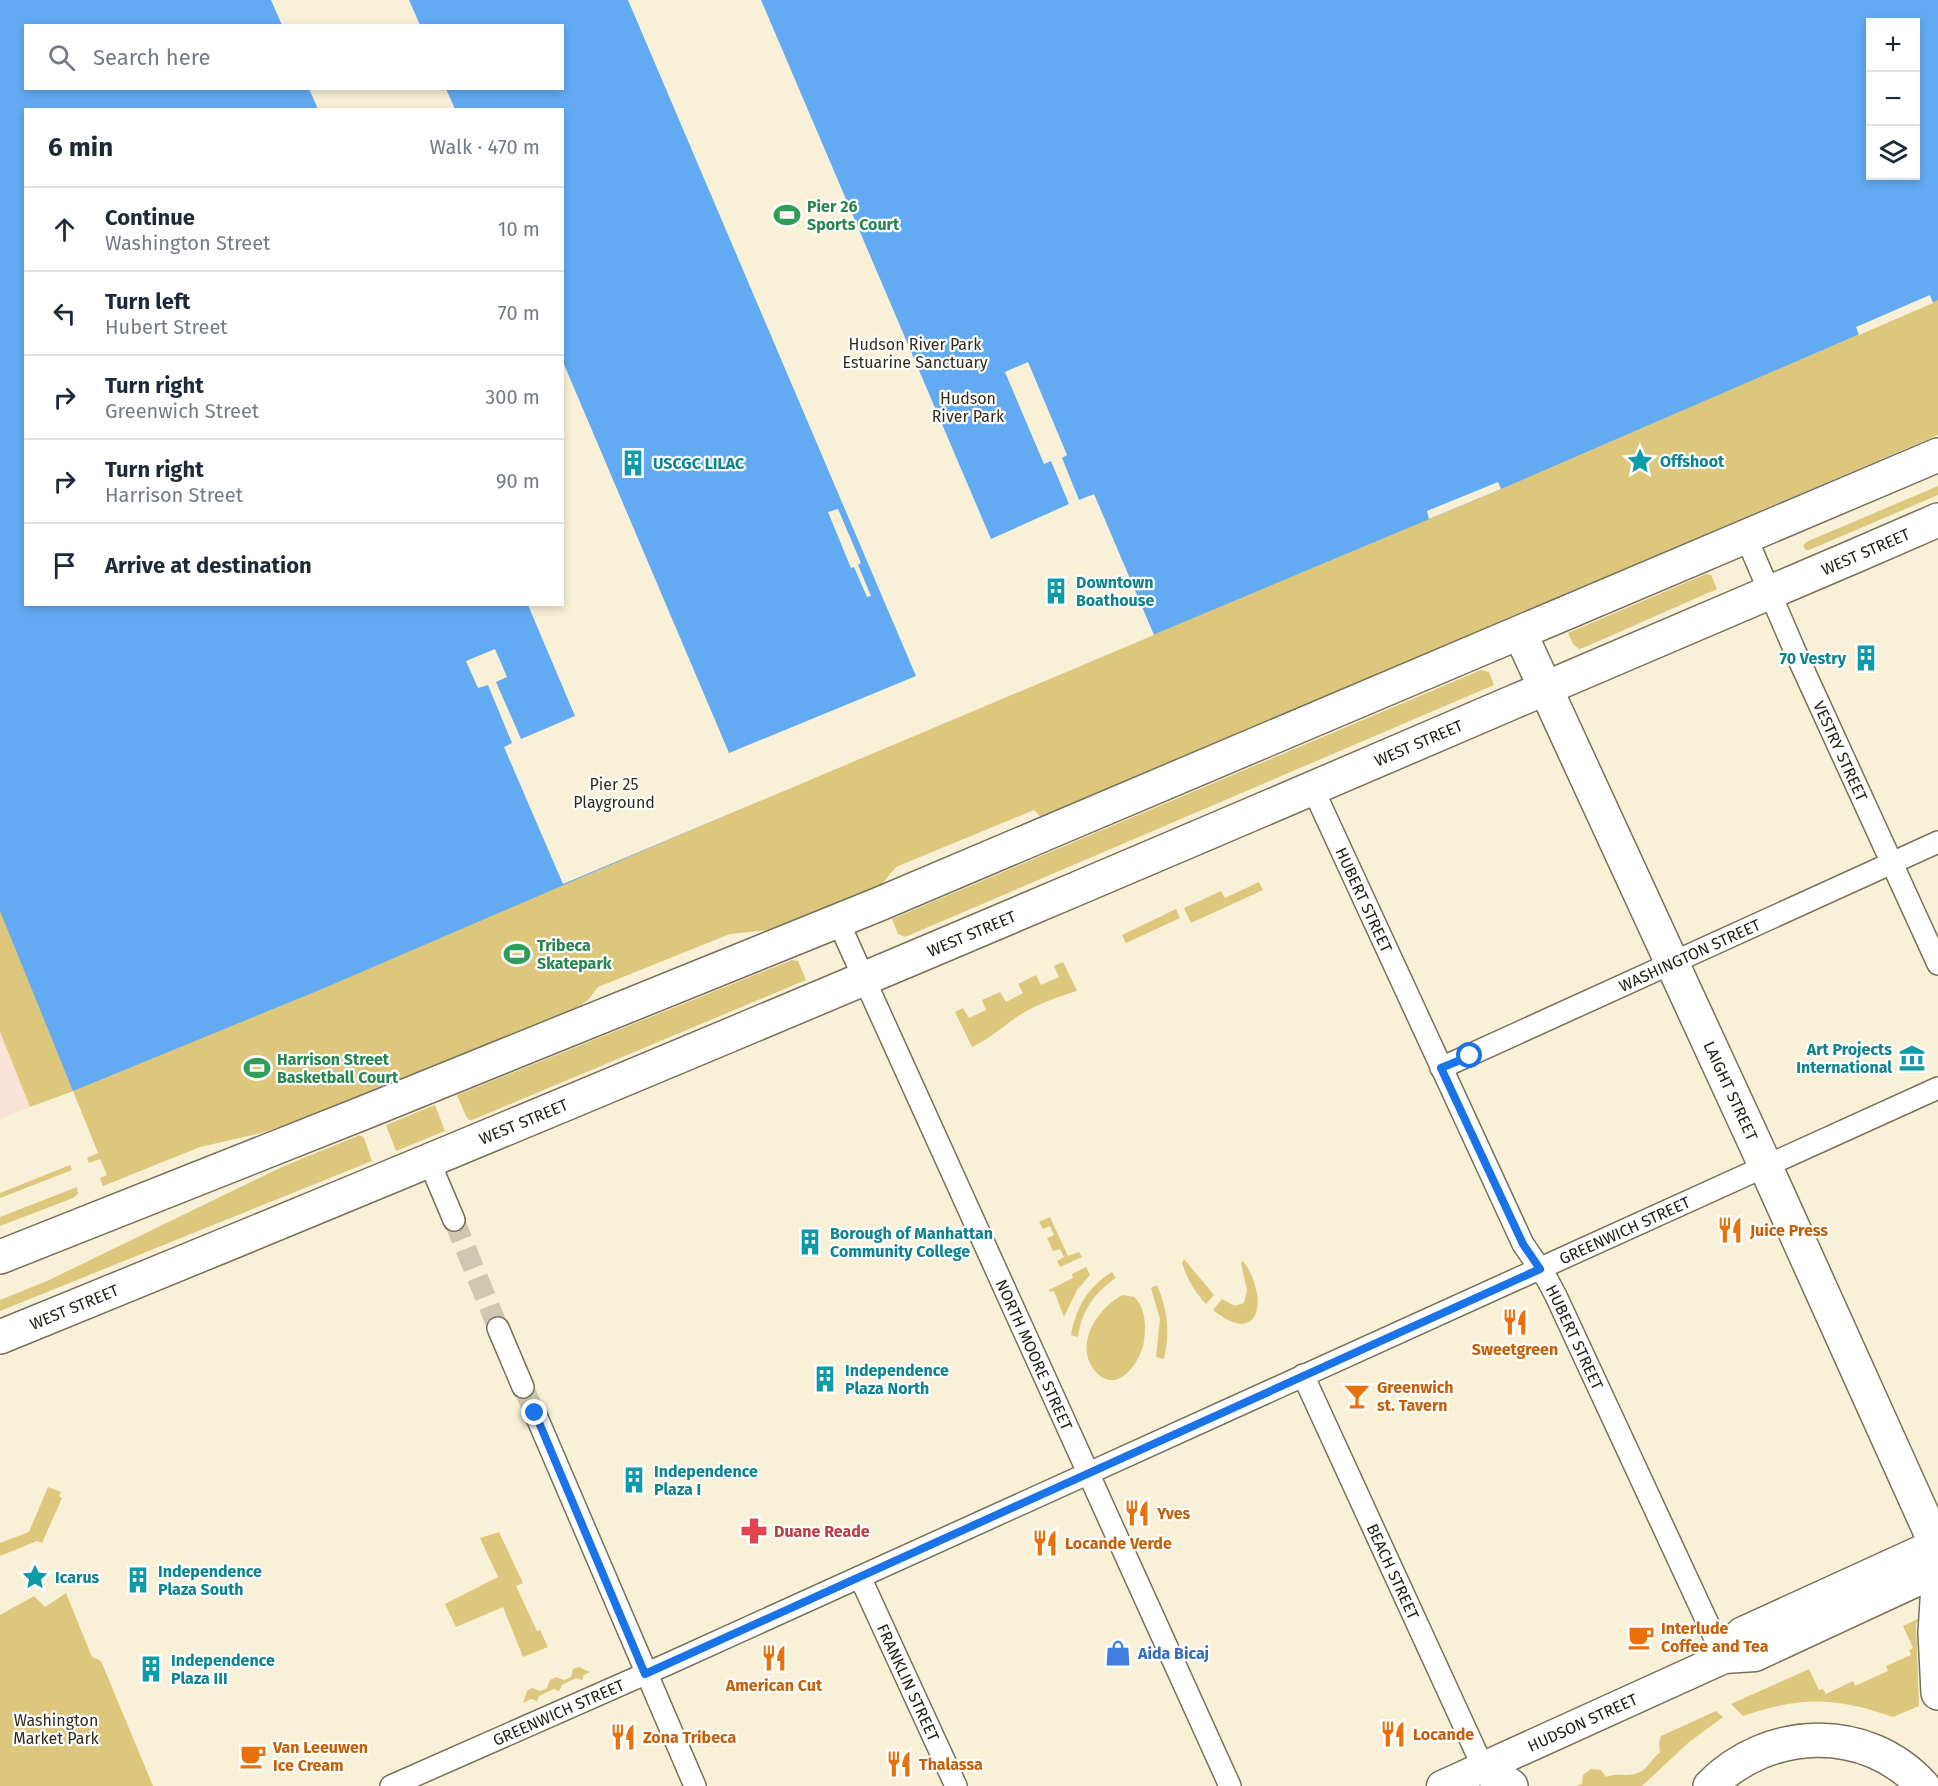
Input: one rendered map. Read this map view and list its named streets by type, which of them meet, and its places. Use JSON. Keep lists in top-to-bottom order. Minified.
{"streets":{"main road":["WEST STREET","LAIGHT STREET","HUDSON STREET"],"street":["VESTRY STREET","HUBERT STREET","WASHINGTON STREET","GREENWICH STREET","NORTH MOORE STREET","BEACH STREET","FRANKLIN STREET"]},"crossings":[["WEST STREET","VESTRY STREET"],["WEST STREET","HUBERT STREET"],["WEST STREET","LAIGHT STREET"],["WEST STREET","NORTH MOORE STREET"],["VESTRY STREET","WASHINGTON STREET"],["HUBERT STREET","WASHINGTON STREET"],["HUBERT STREET","GREENWICH STREET"],["HUBERT STREET","HUDSON STREET"],["WASHINGTON STREET","LAIGHT STREET"],["LAIGHT STREET","GREENWICH STREET"],["GREENWICH STREET","NORTH MOORE STREET"],["GREENWICH STREET","BEACH STREET"],["GREENWICH STREET","FRANKLIN STREET"],["BEACH STREET","HUDSON STREET"]],"parks":["Hudson River Park Estuarine Sanctuary","Hudson River Park","Pier 25 Playground","Washington Market Park"],"places":{"sports":["Pier 26 Sports Court","Tribeca Skatepark","Harrison Street Basketball Court"],"place":["Offshoot","Icarus"],"building":["USCGC LILAC","Downtown Boathouse","70 Vestry","Borough of Manhattan Community College","Independence Plaza North","Independence Plaza I","Independence Plaza South","Independence Plaza III"],"museum":["Art Projects International"],"restaurant":["Juice Press","Sweetgreen","Yves","Locande Verde","American Cut","Locande","Zona Tribeca","Thalassa"],"bar":["Greenwich st. Tavern"],"pharmacy":["Duane Reade"],"cafe":["Interlude Coffee and Tea","Van Leeuwen Ice Cream"],"shop":["Aida Bicaj"]},"page":{"map_buttons":["+","−"],"search":"Search here","heading":["6 min","Walk · 470 m"],"list":[["Continue","Washington Street","10 m"],["Turn left","Hubert Street","70 m"],["Turn right","Greenwich Street","300 m"],["Turn right","Harrison Street","90 m"],"Arrive at destination"]}}
